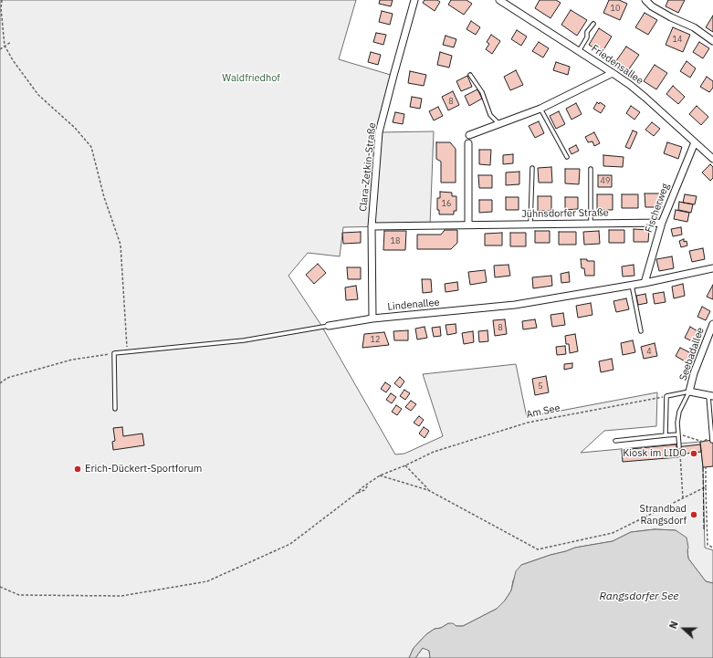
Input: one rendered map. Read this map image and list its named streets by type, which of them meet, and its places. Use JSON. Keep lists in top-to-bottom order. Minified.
{"streets":{"street":["Friedensallee","Clara-Zetkin-Straße","Fischerweg","Jühnsdorfer Straße","Lindenallee","Seebadallee"],"path":["Am See"]},"crossings":[["Friedensallee","Fischerweg"],["Clara-Zetkin-Straße","Jühnsdorfer Straße"],["Clara-Zetkin-Straße","Lindenallee"],["Fischerweg","Jühnsdorfer Straße"],["Fischerweg","Lindenallee"]],"water":["Rangsdorfer See"],"parks":["Waldfriedhof"],"places":["Kiosk im LIDO","Erich-Dückert-Sportforum","Strandbad Rangsdorf"],"house_numbers":["10","14","8","49","16","18","8","12","4","5"],"north":"left"}
